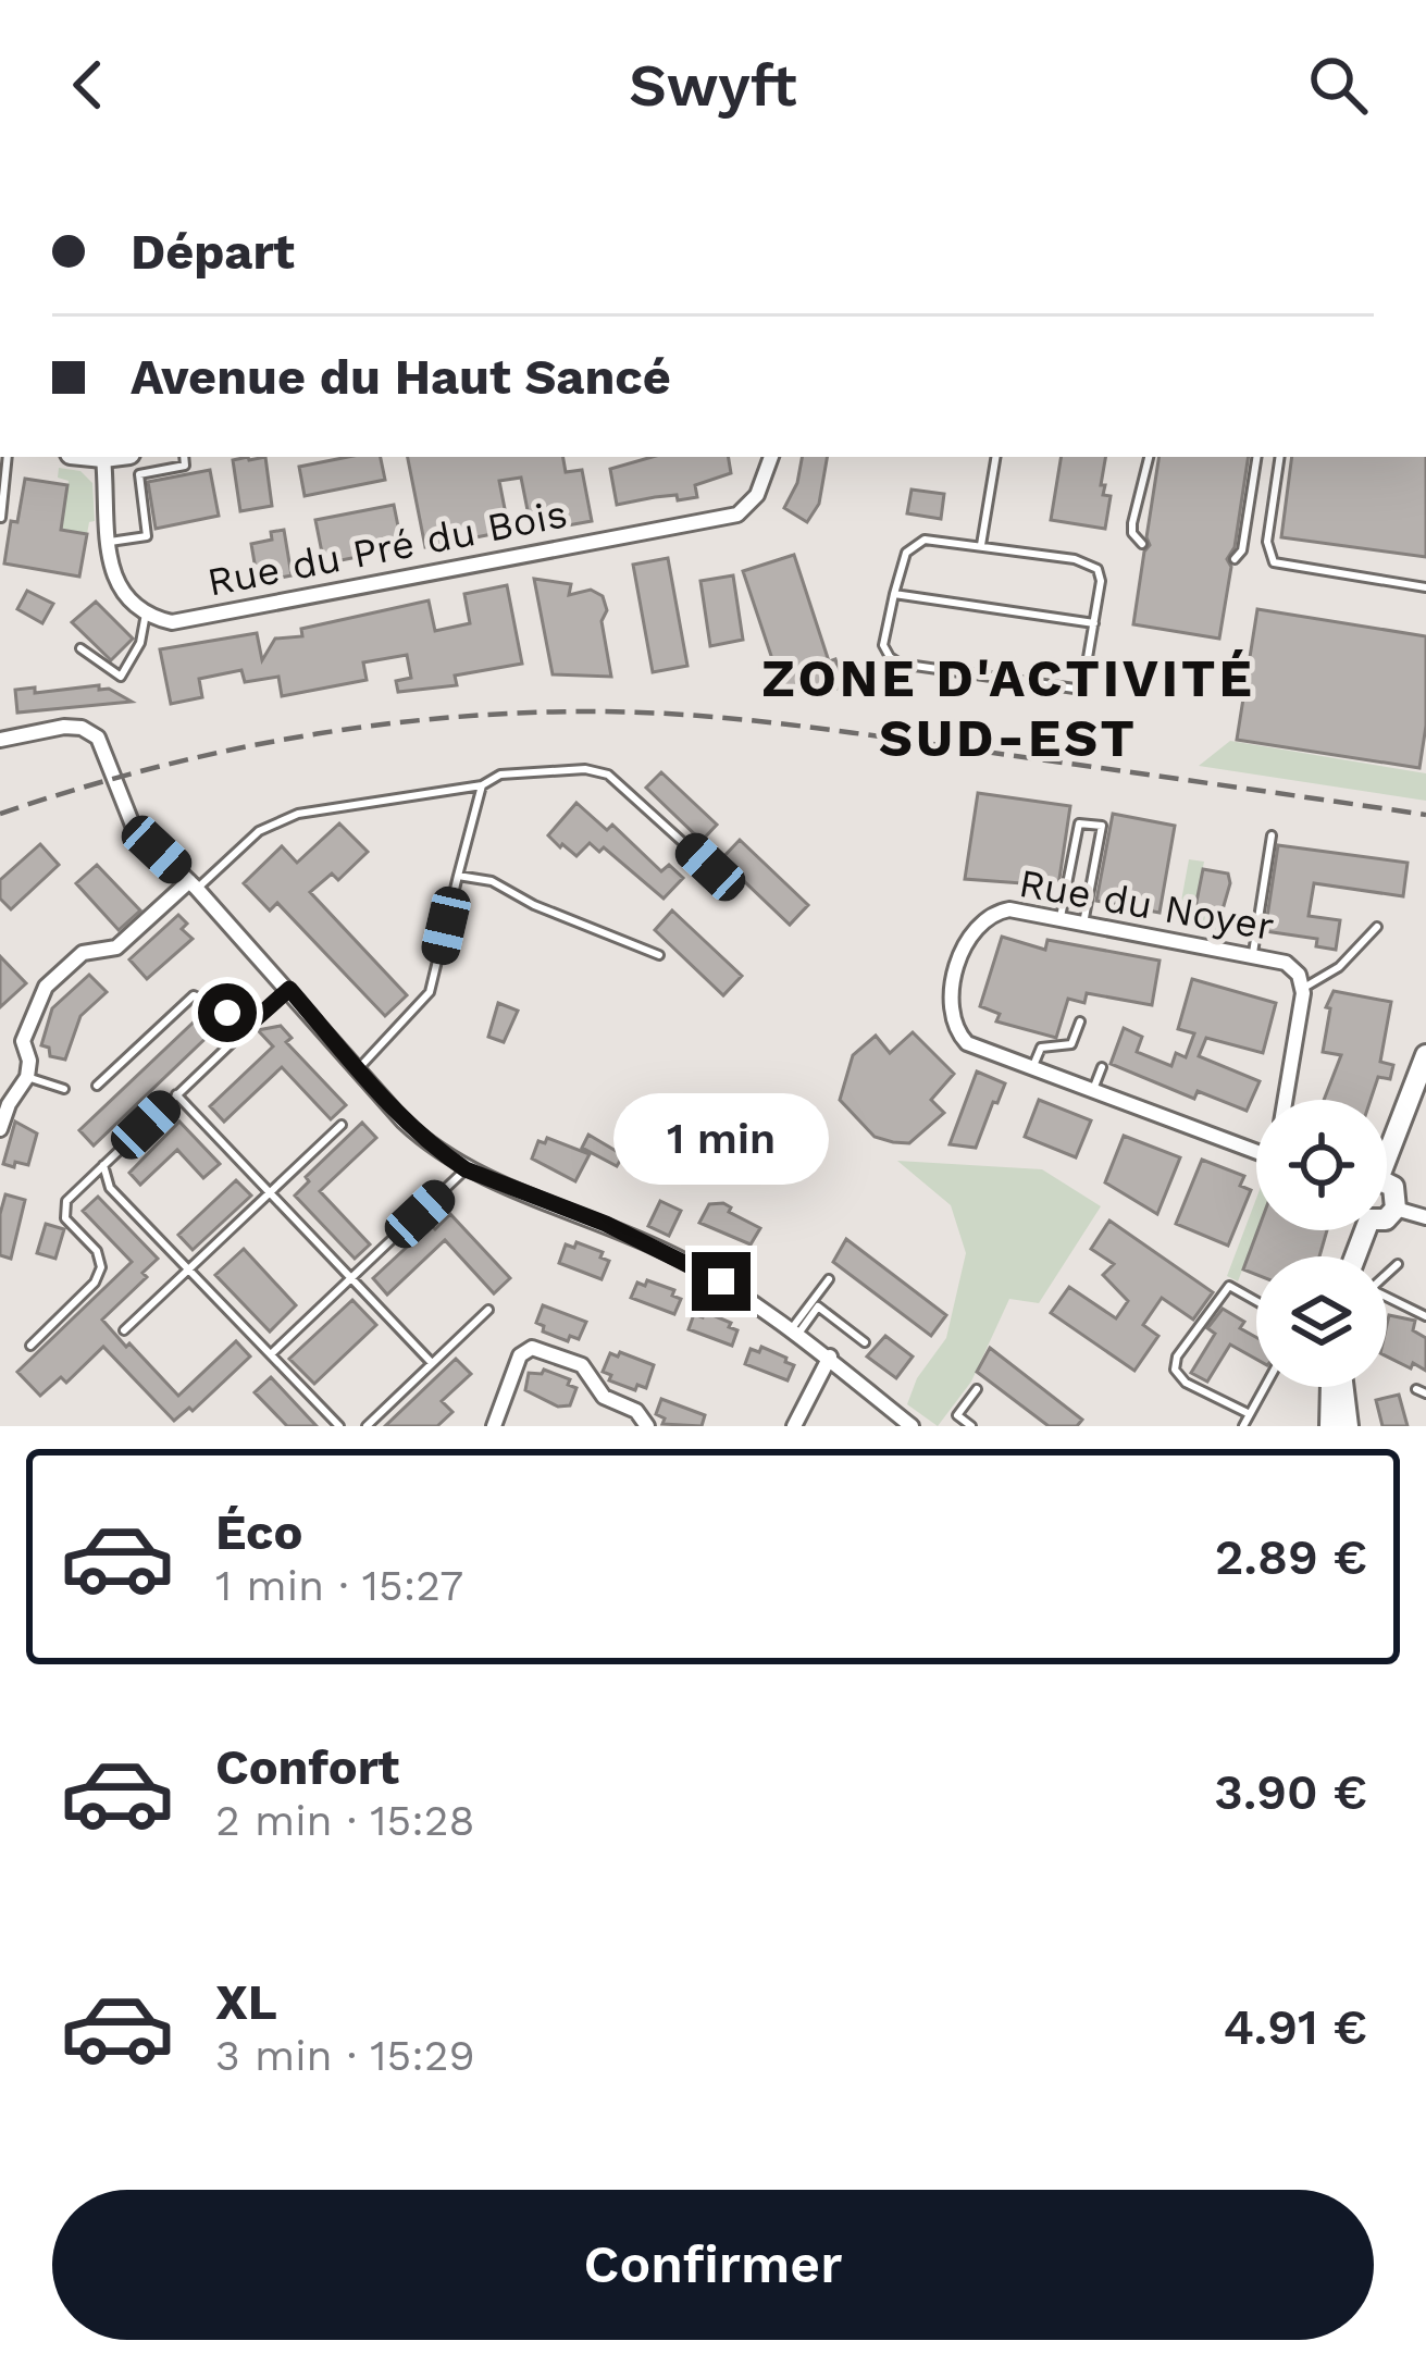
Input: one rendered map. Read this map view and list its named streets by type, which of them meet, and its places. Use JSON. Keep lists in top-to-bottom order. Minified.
{"streets":{"street":["Rue du Pré du Bois","Rue du Noyer"]},"districts":["ZONE D'ACTIVITÉ SUD-EST"],"page":{"header":"Swyft","banner":["Départ","Avenue du Haut Sancé"],"bubble":"1 min","list":[{"name":"Éco","note":"1 min · 15:27","value":"2.89 €"},{"name":"Confort","note":"2 min · 15:28","value":"3.90 €"},{"name":"XL","note":"3 min · 15:29","value":"4.91 €"}],"buttons":"Confirmer"}}
